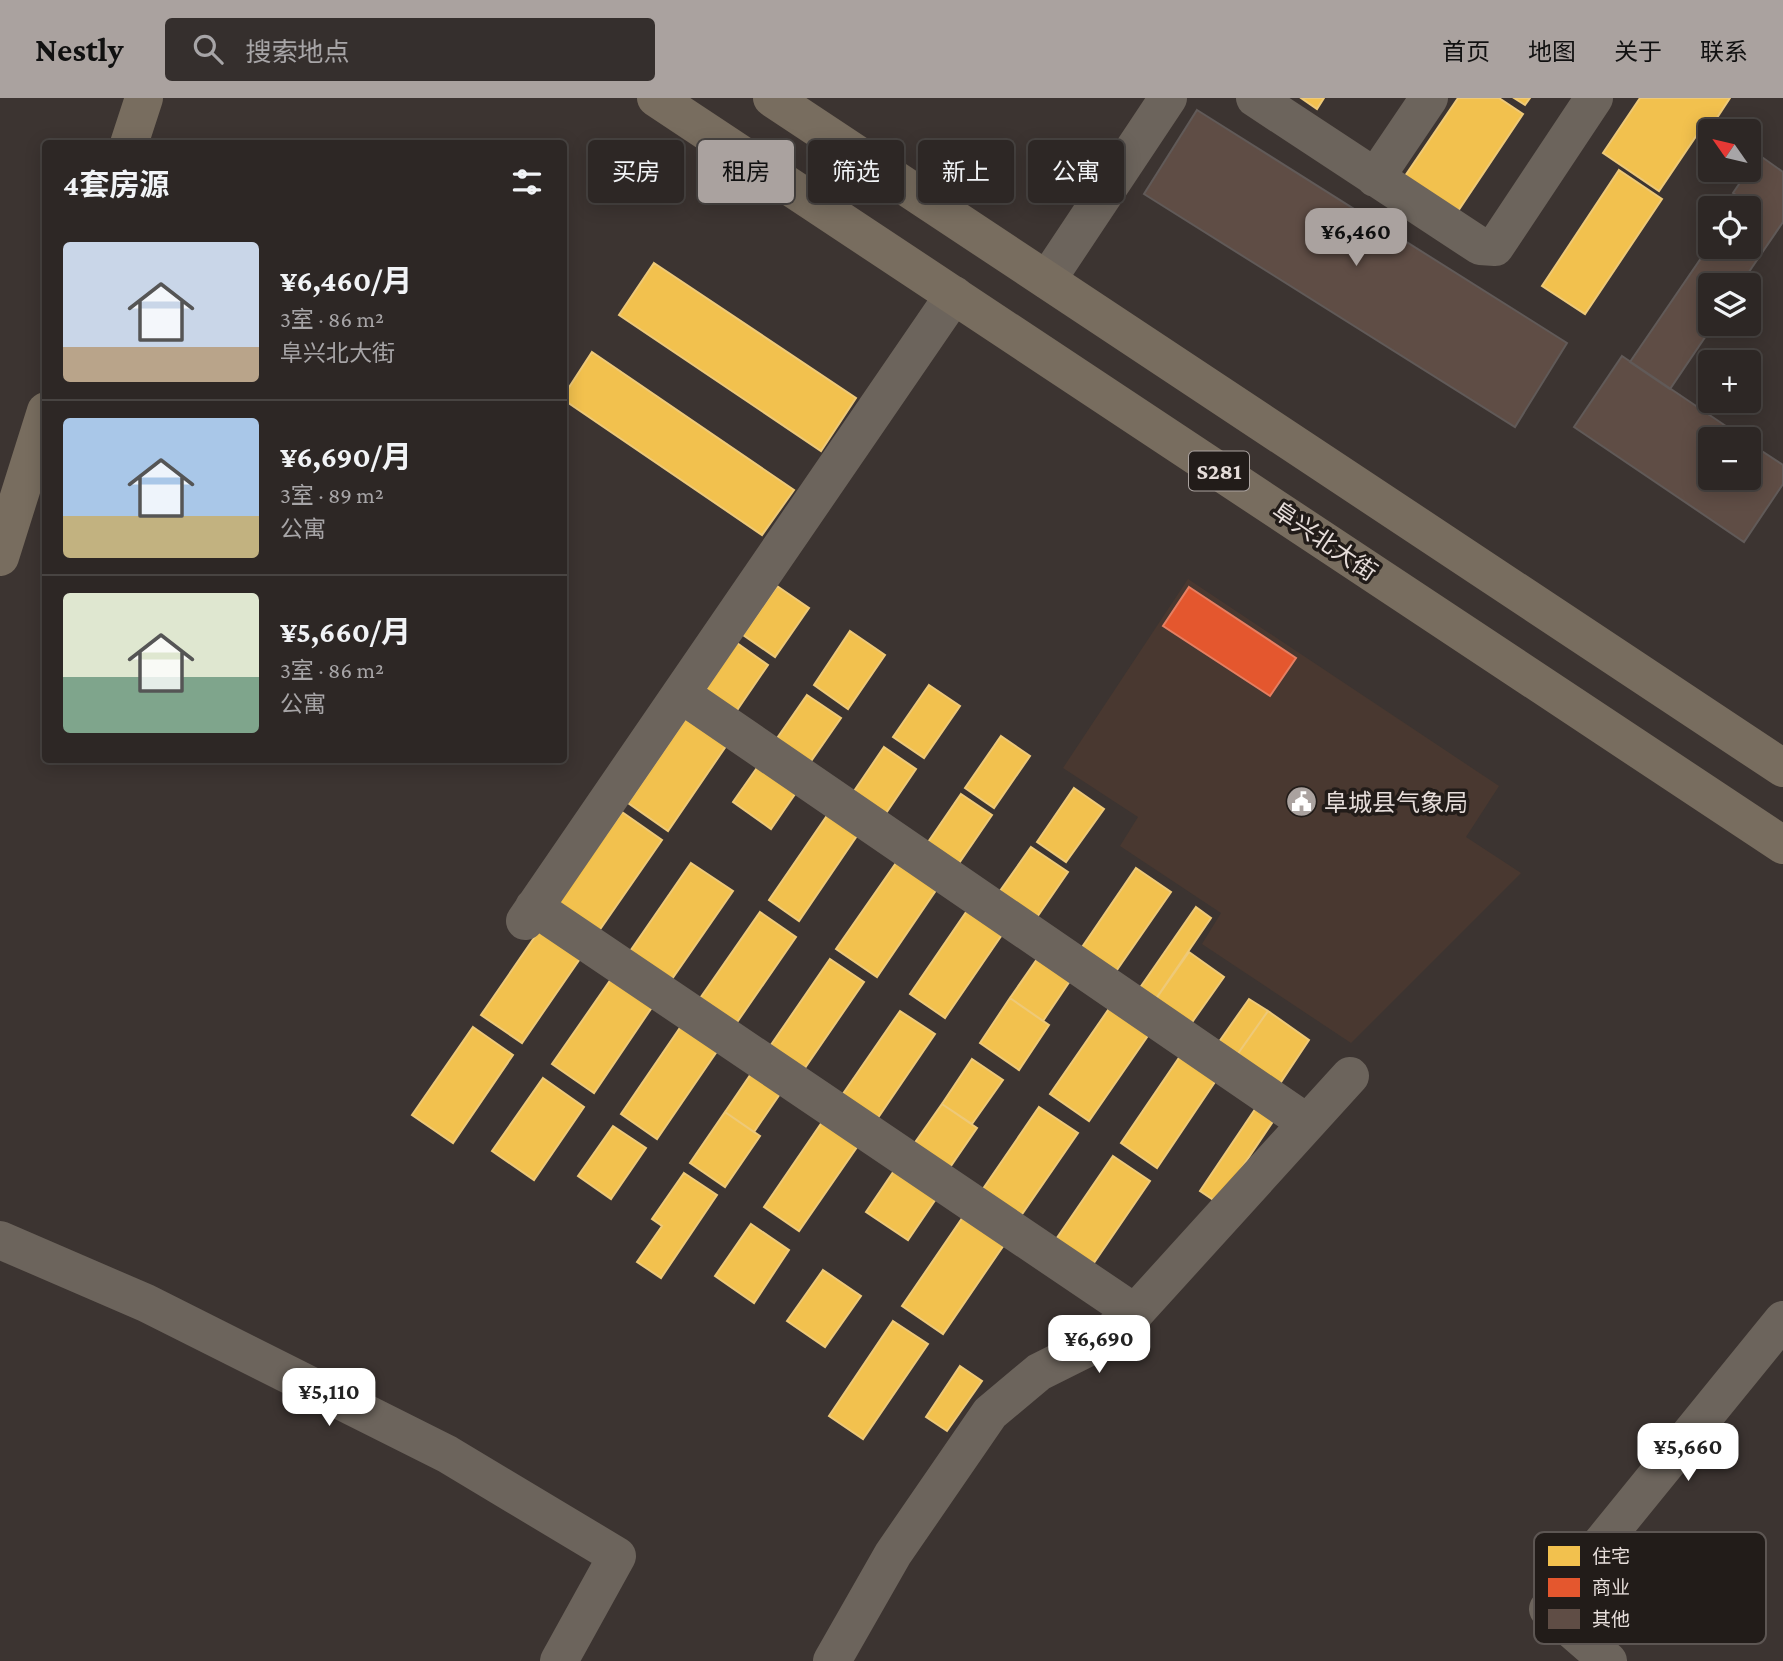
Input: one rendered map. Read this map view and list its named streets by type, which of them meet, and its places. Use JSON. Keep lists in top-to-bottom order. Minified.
{"streets":{"main road":["S281","阜兴北大街"]},"places":{"public building":["阜城县气象局"]},"legend":["住宅","商业","其他"],"north":"top left","page":{"header":"Nestly","search":"搜索地点","nav":["首页","地图","关于","联系"],"map_buttons":["+","−"],"chip":["买房","租房","筛选","新上","公寓"],"heading":"4套房源","price":["¥6,460","¥6,690","¥5,110","¥5,660"],"list":[{"name":"¥6,460/月","note":"3室 · 86 m² · 阜兴北大街"},{"name":"¥6,690/月","note":"3室 · 89 m² · 公寓"},{"name":"¥5,660/月","note":"3室 · 86 m² · 公寓"}]}}
